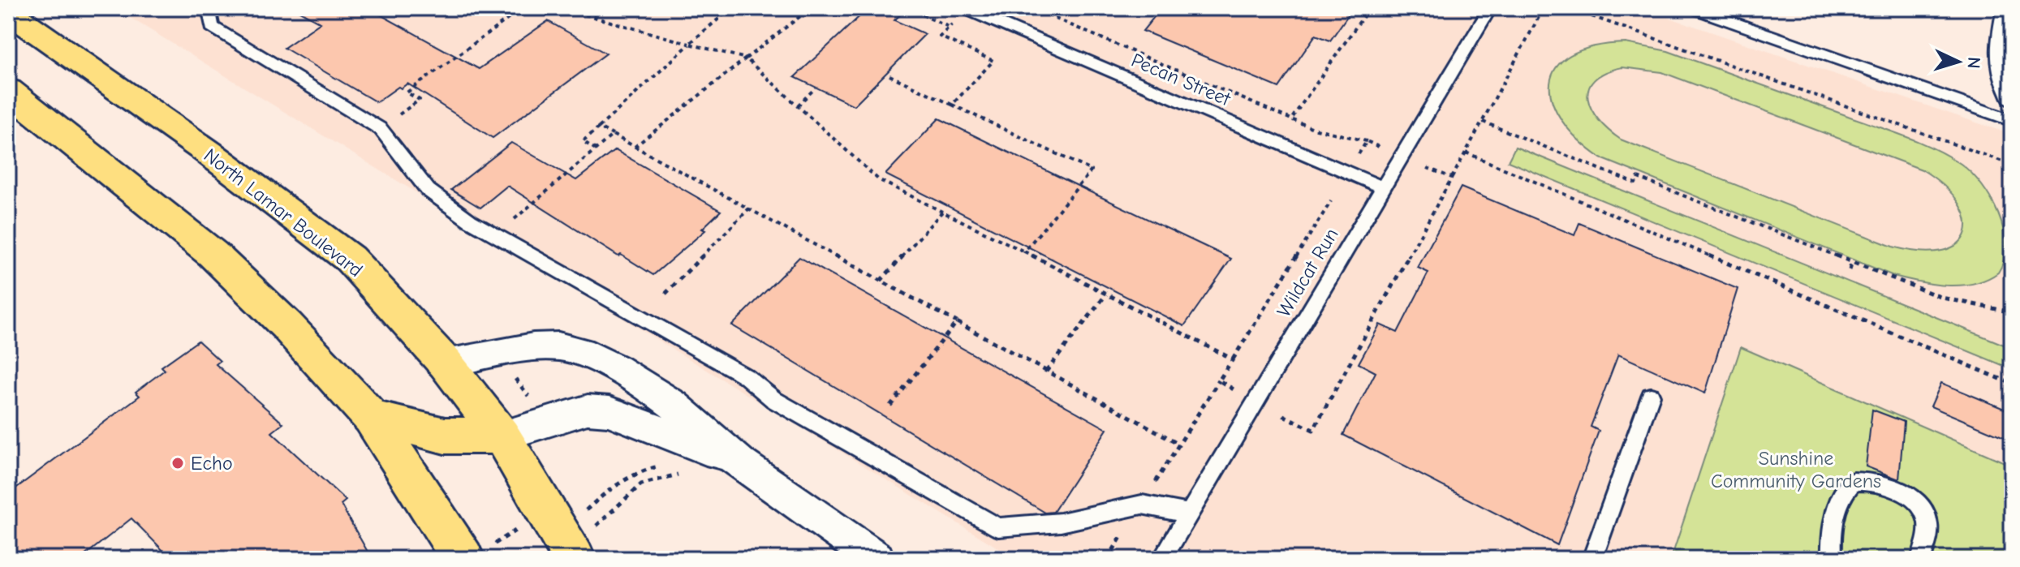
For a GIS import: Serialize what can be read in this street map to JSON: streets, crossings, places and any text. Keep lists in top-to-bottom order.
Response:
{
  "streets": {
    "main road": ["North Lamar Boulevard"],
    "lane": ["Pecan Street", "Wildcat Run"]
  },
  "crossings": [
    ["Pecan Street", "Wildcat Run"]
  ],
  "parks": ["Sunshine Community Gardens"],
  "places": ["Echo"],
  "north": "right"
}
